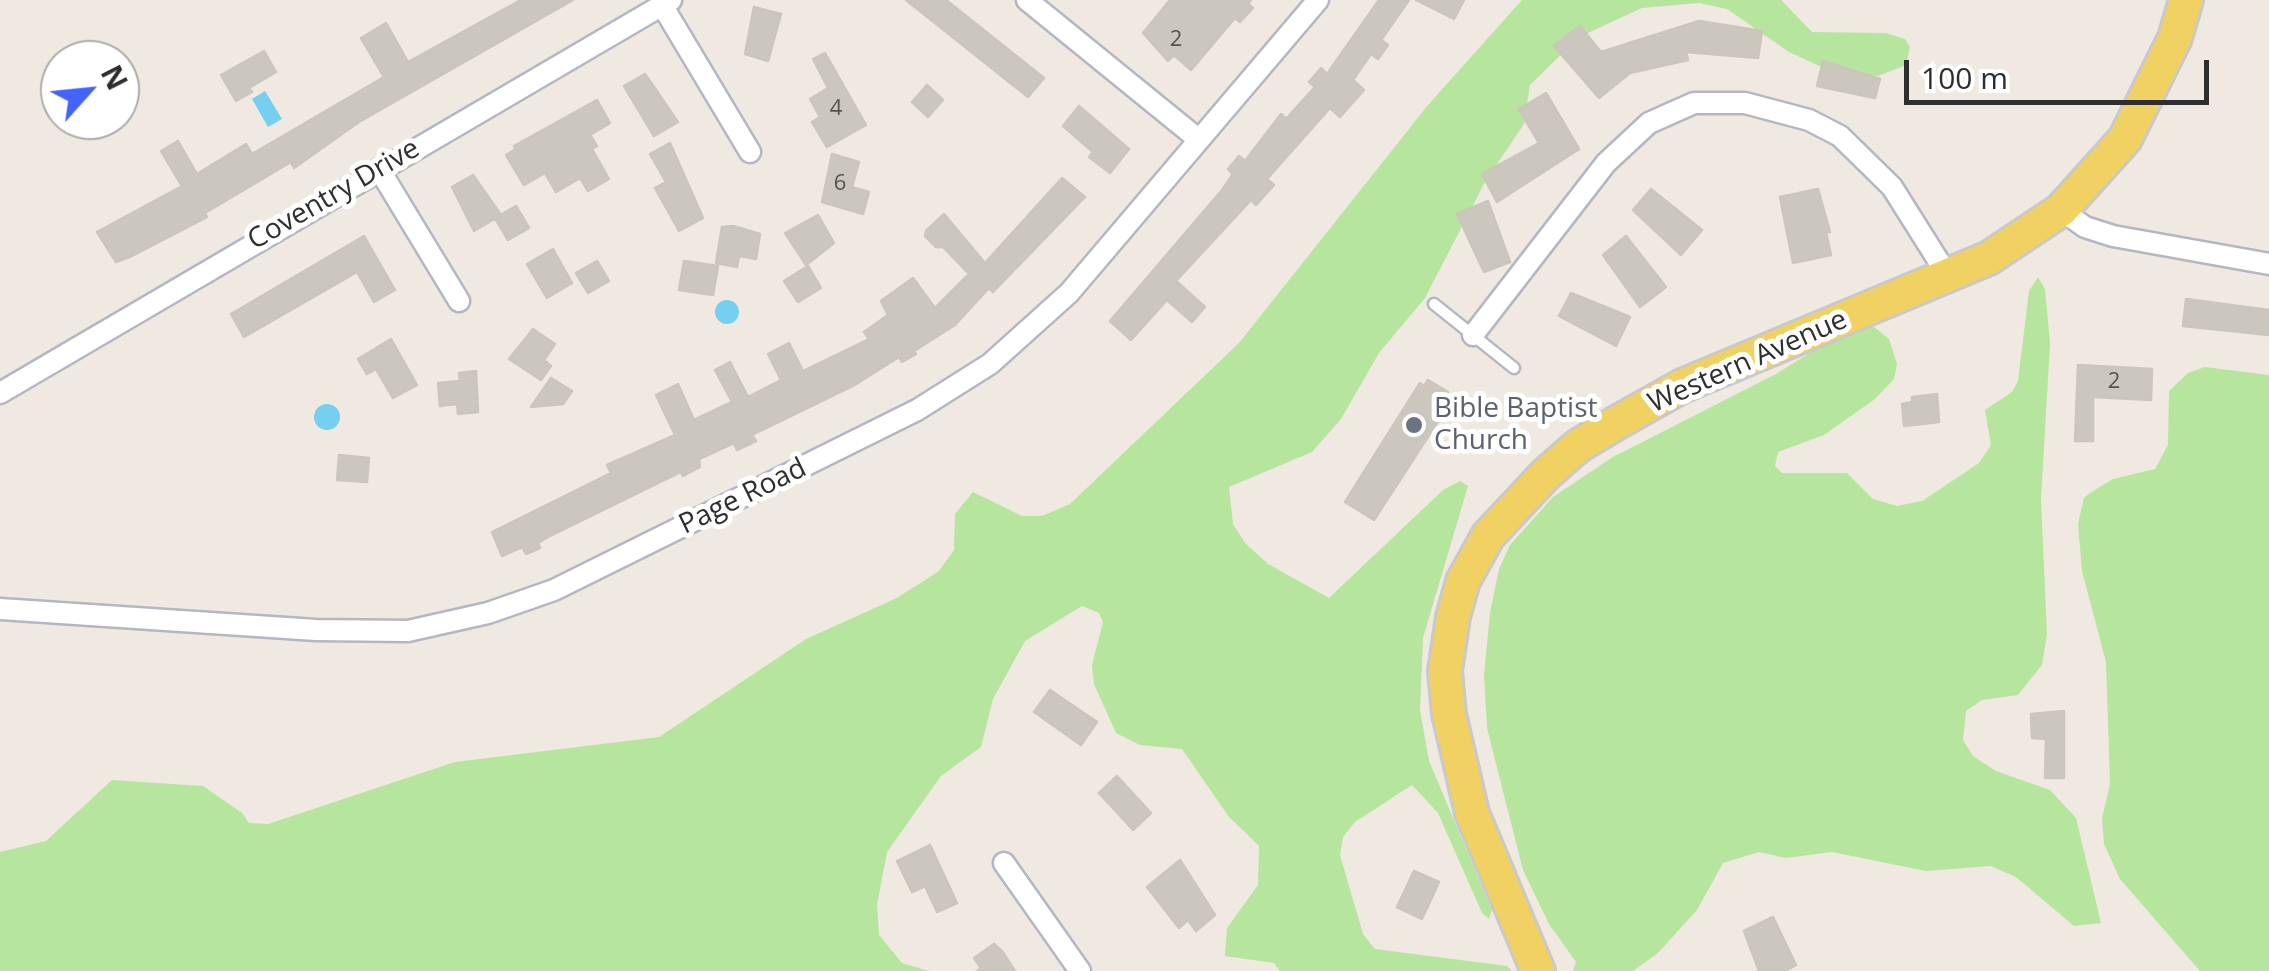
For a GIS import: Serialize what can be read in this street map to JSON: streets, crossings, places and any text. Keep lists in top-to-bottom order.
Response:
{
  "streets": {
    "main road": ["Western Avenue"],
    "street": ["Coventry Drive", "Page Road"]
  },
  "places": ["Bible Baptist Church"],
  "house_numbers": [
    "2",
    "4",
    "6",
    "2"
  ],
  "scale_bar": "100 m",
  "north": "top right"
}
